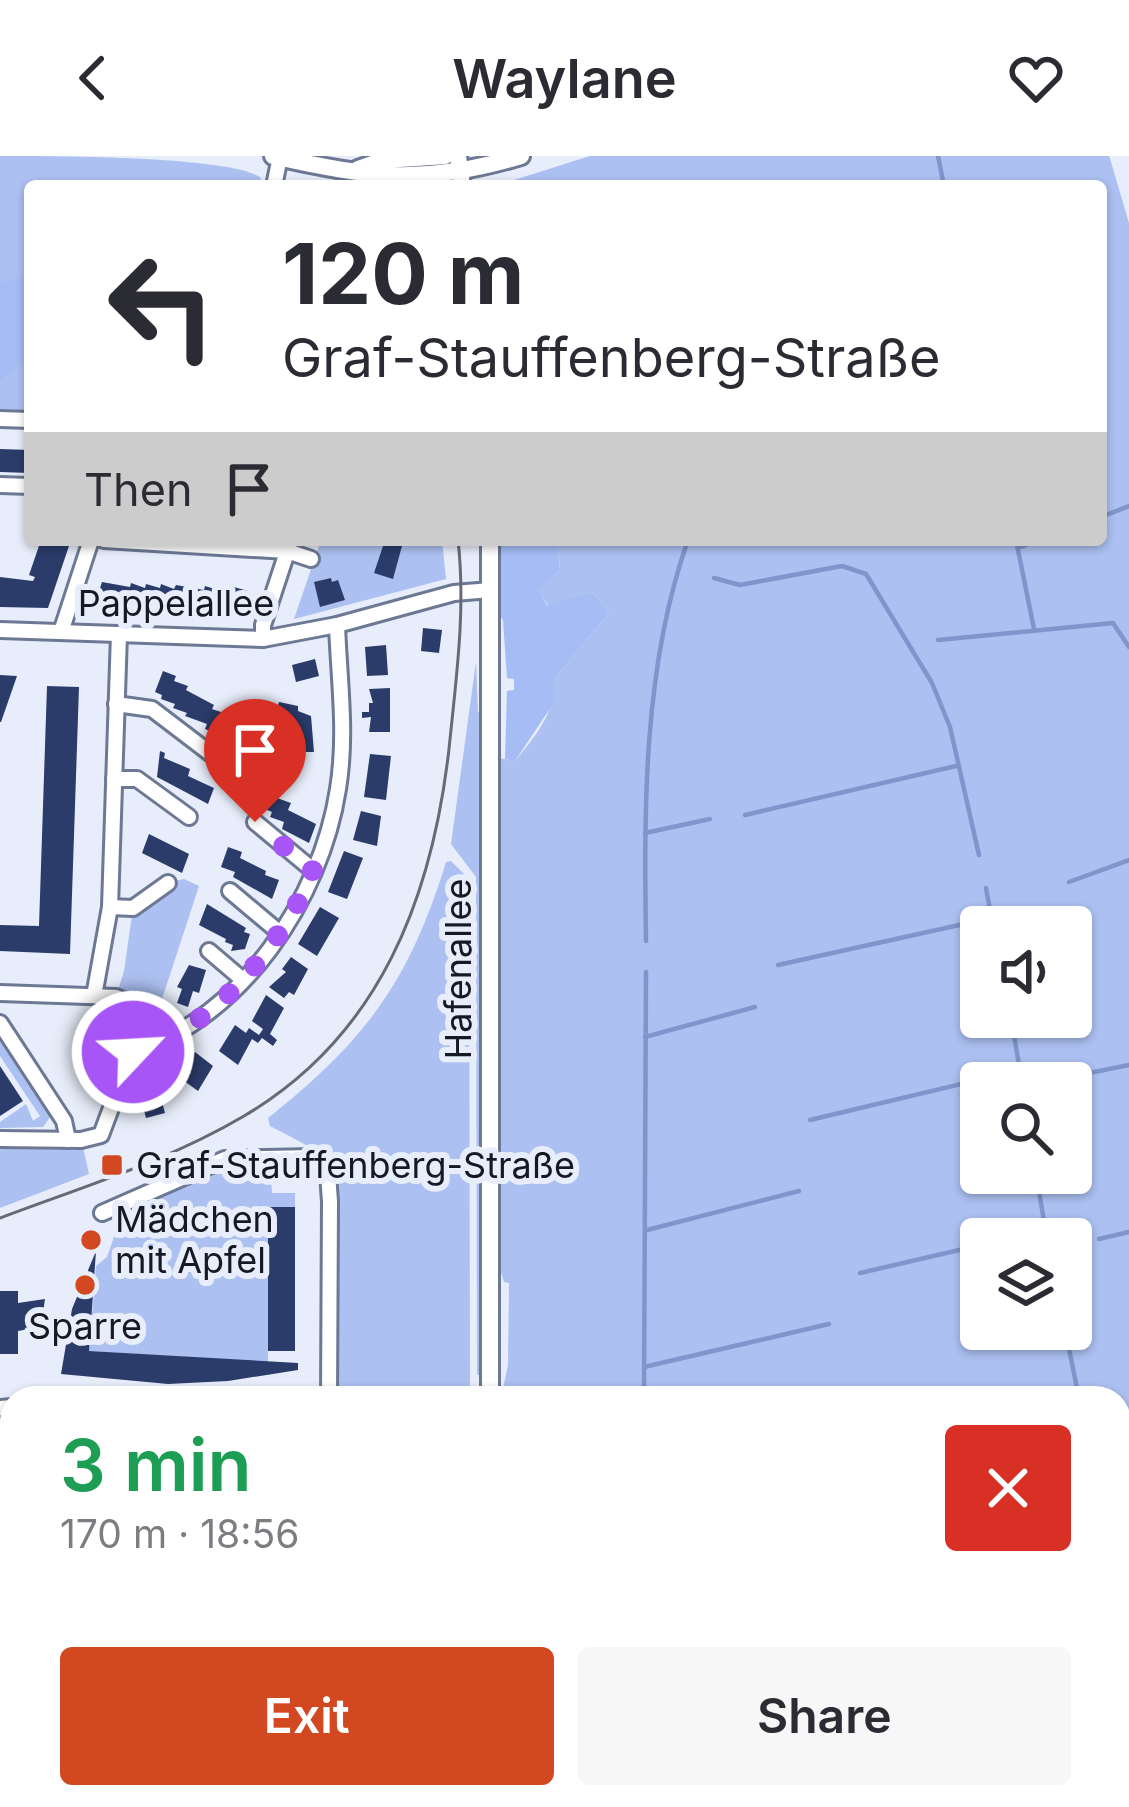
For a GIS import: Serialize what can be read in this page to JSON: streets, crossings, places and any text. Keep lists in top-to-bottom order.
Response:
{
  "streets": {
    "street": ["Pappelallee", "Hafenallee"]
  },
  "crossings": [
    ["Pappelallee", "Hafenallee"]
  ],
  "places": {
    "transit": ["Graf-Stauffenberg-Straße"],
    "other": ["Mädchen mit Apfel", "Sparre"]
  },
  "page": {
    "header": "Waylane",
    "turn": ["120 m", "Graf-Stauffenberg-Straße"],
    "then": "Then",
    "heading": ["3 min", "170 m · 18:56"],
    "buttons": ["Exit", "Share"]
  }
}
